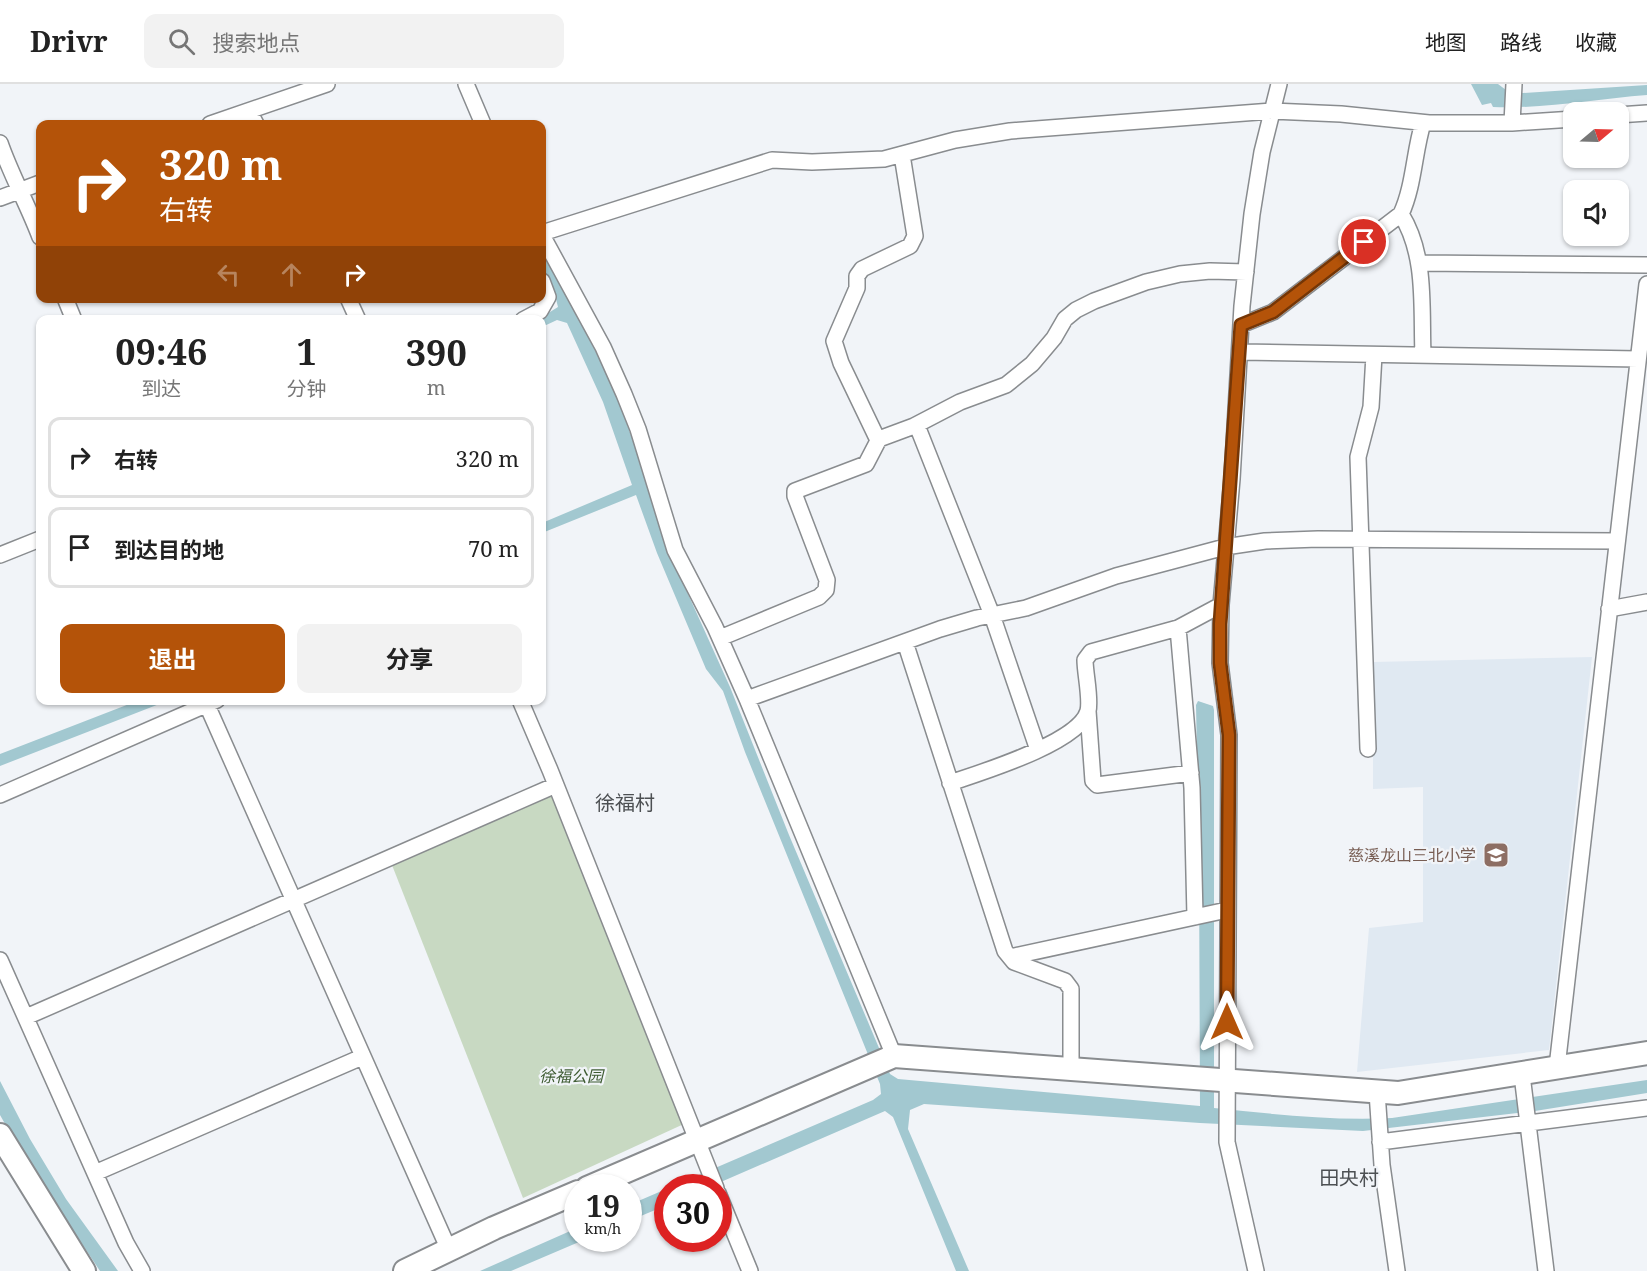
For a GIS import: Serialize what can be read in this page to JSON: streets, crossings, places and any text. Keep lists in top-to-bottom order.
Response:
{
  "districts": ["徐福村", "田央村"],
  "parks": ["徐福公园"],
  "places": {
    "school or university": ["慈溪龙山三北小学"]
  },
  "north": "right",
  "page": {
    "header": "Drivr",
    "search": "搜索地点",
    "nav": ["地图", "路线", "收藏"],
    "turn": ["320 m", "右转"],
    "eta": [
      "09:46",
      "到达",
      "1",
      "分钟",
      "390",
      "m"
    ],
    "list": [
      {
        "name": "右转",
        "value": "320 m"
      },
      {
        "name": "到达目的地",
        "value": "70 m"
      }
    ],
    "buttons": ["退出", "分享"],
    "speed": "19 km/h",
    "limit": "30"
  }
}
